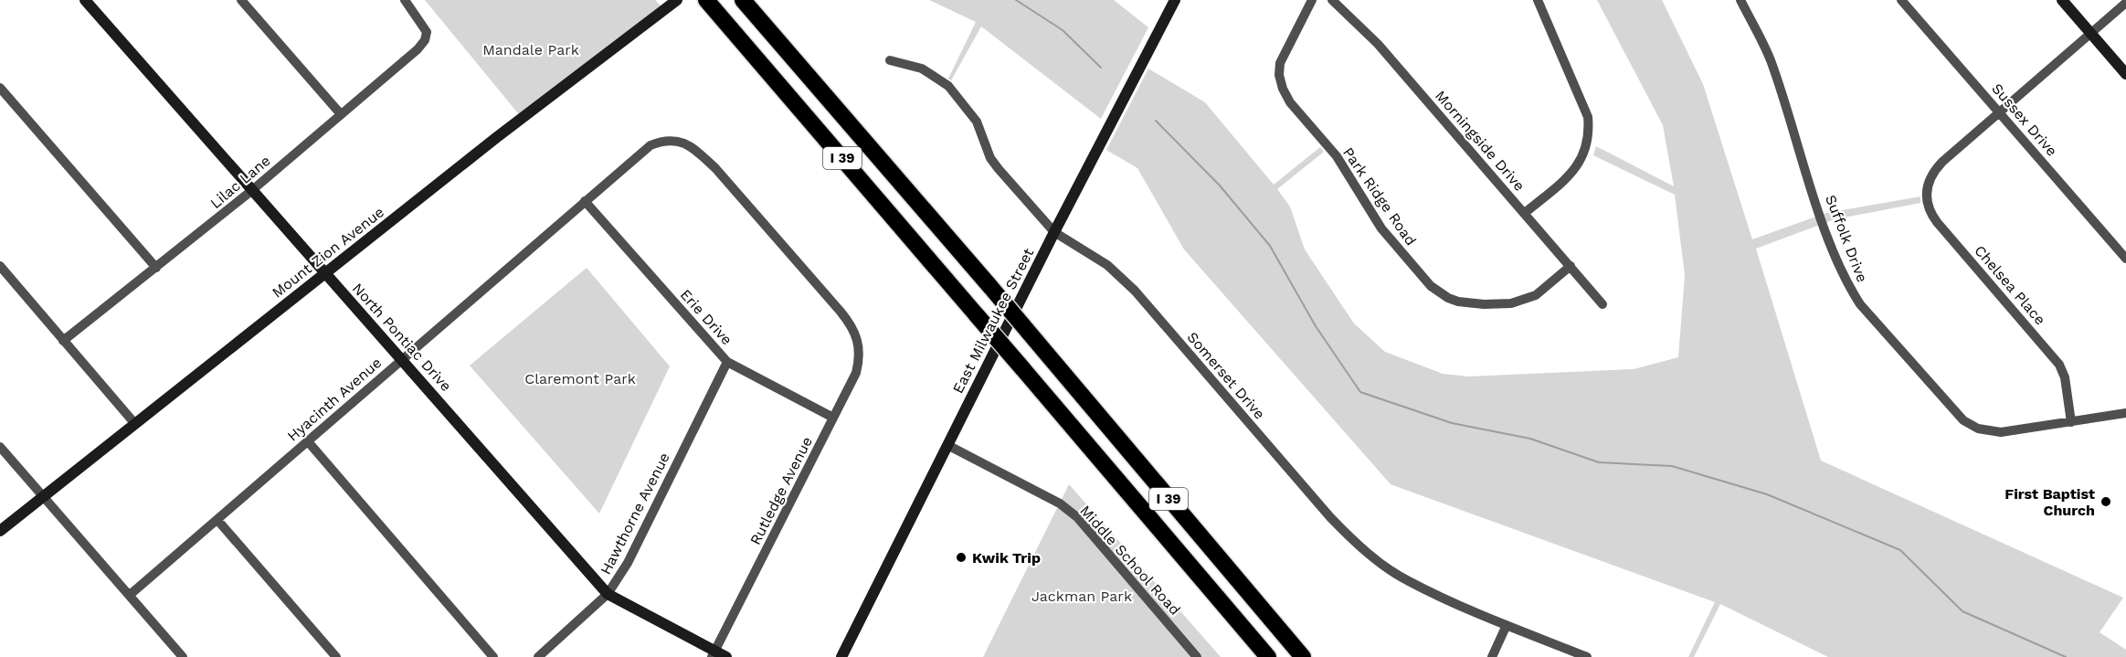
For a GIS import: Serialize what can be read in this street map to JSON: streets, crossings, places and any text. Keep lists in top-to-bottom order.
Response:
{
  "streets": {
    "highway": ["I 39"],
    "main road": ["Mount Zion Avenue", "East Milwaukee Street", "North Pontiac Drive"],
    "street": [
      "Sussex Drive",
      "Morningside Drive",
      "Lilac Lane",
      "Park Ridge Road",
      "Suffolk Drive",
      "Chelsea Place",
      "Erie Drive",
      "Somerset Drive",
      "Hyacinth Avenue",
      "Rutledge Avenue",
      "Hawthorne Avenue",
      "Middle School Road"
    ]
  },
  "crossings": [
    ["Sussex Drive", "Chelsea Place"],
    ["Morningside Drive", "Park Ridge Road"],
    ["Lilac Lane", "North Pontiac Drive"],
    ["Suffolk Drive", "Chelsea Place"],
    ["Mount Zion Avenue", "North Pontiac Drive"],
    ["Erie Drive", "Hyacinth Avenue"],
    ["Erie Drive", "Rutledge Avenue"],
    ["Erie Drive", "Hawthorne Avenue"],
    ["East Milwaukee Street", "Somerset Drive"],
    ["East Milwaukee Street", "Middle School Road"],
    ["North Pontiac Drive", "Hyacinth Avenue"],
    ["North Pontiac Drive", "Rutledge Avenue"],
    ["North Pontiac Drive", "Hawthorne Avenue"],
    ["Hyacinth Avenue", "Rutledge Avenue"]
  ],
  "parks": ["Mandale Park", "Claremont Park", "Jackman Park"],
  "places": ["First Baptist Church", "Kwik Trip"]
}
